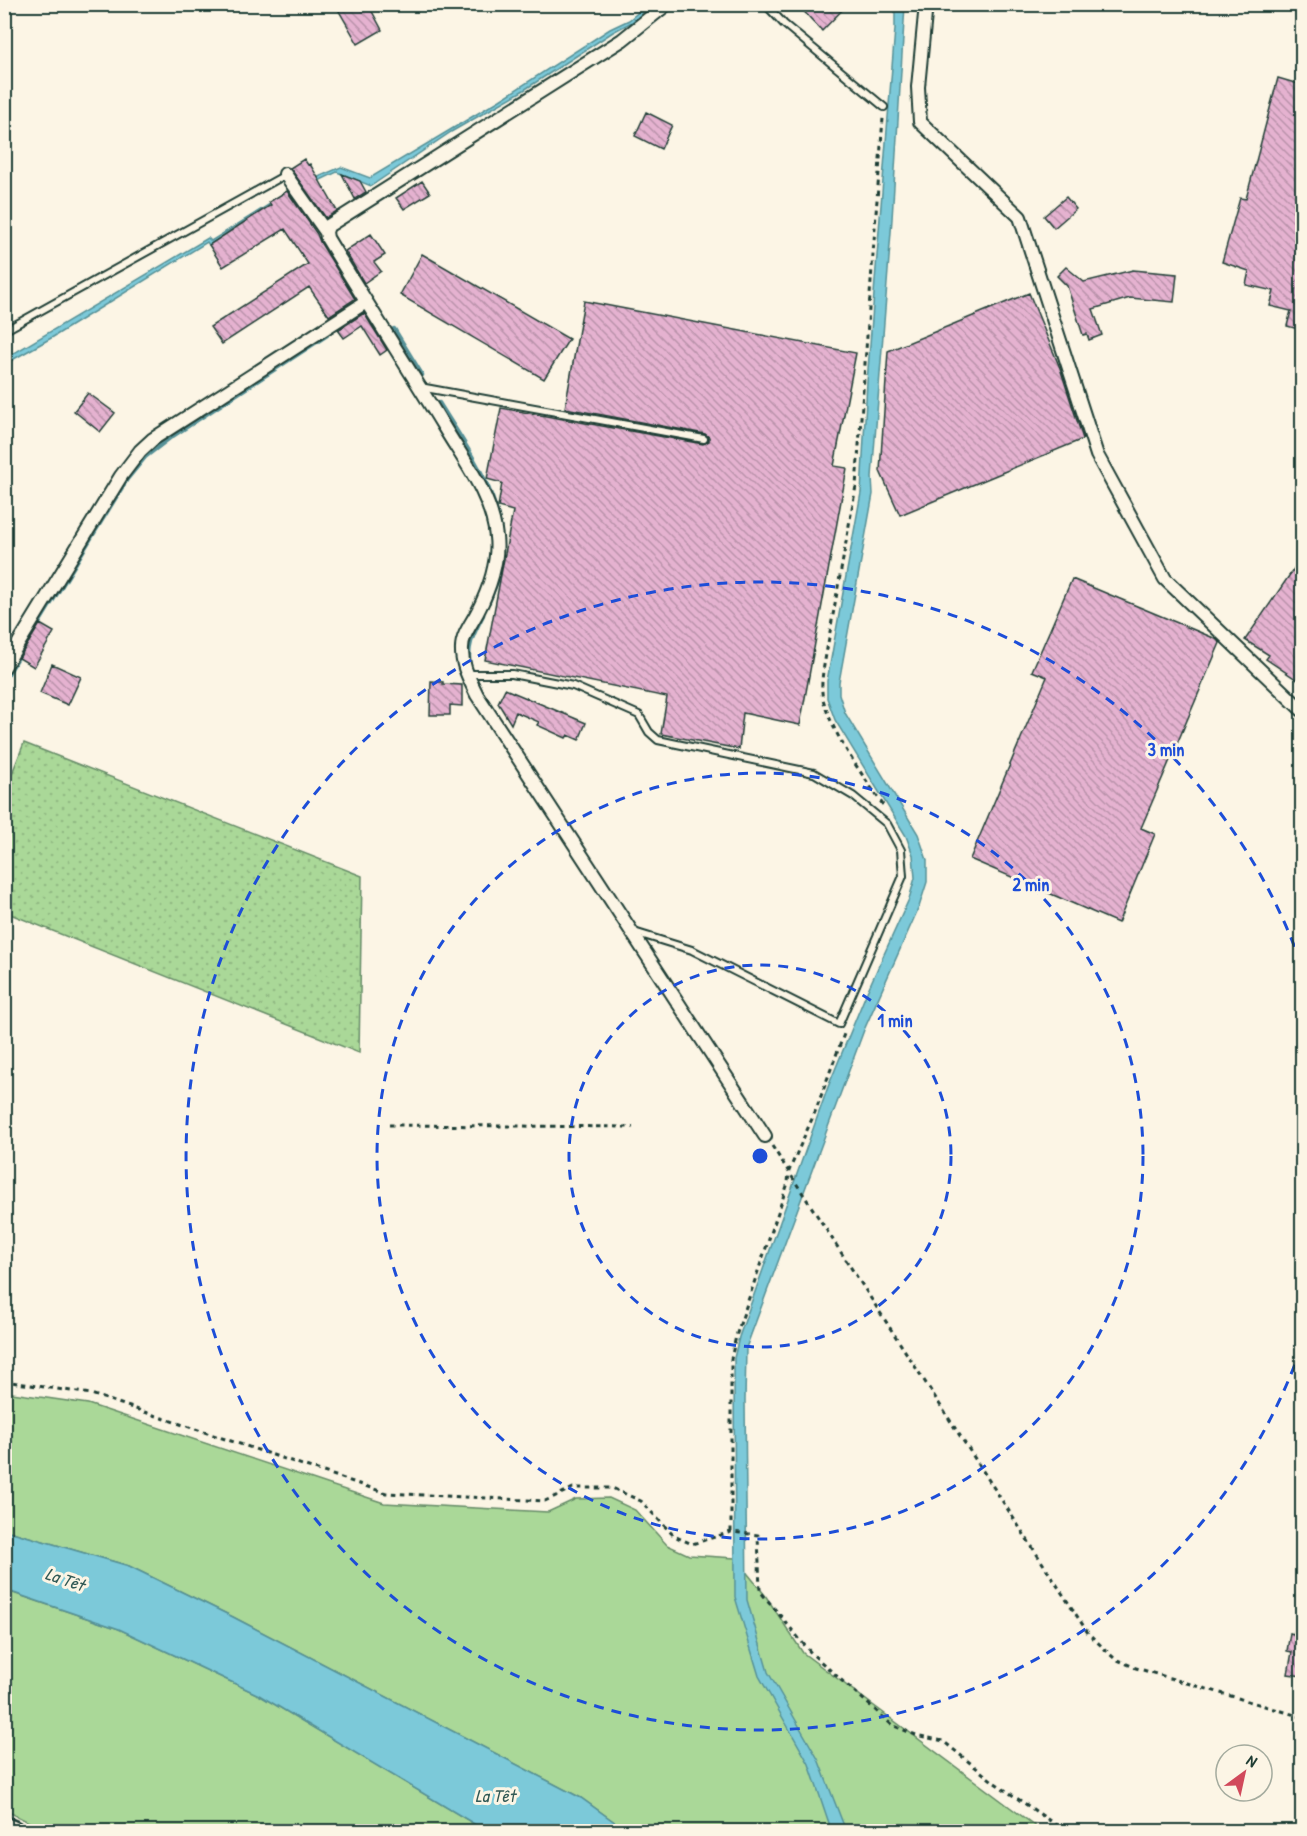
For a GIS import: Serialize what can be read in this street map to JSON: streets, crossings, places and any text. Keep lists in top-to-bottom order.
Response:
{
  "water": ["La Têt"],
  "north": "top right",
  "rings": ["3 min", "2 min", "1 min"]
}
